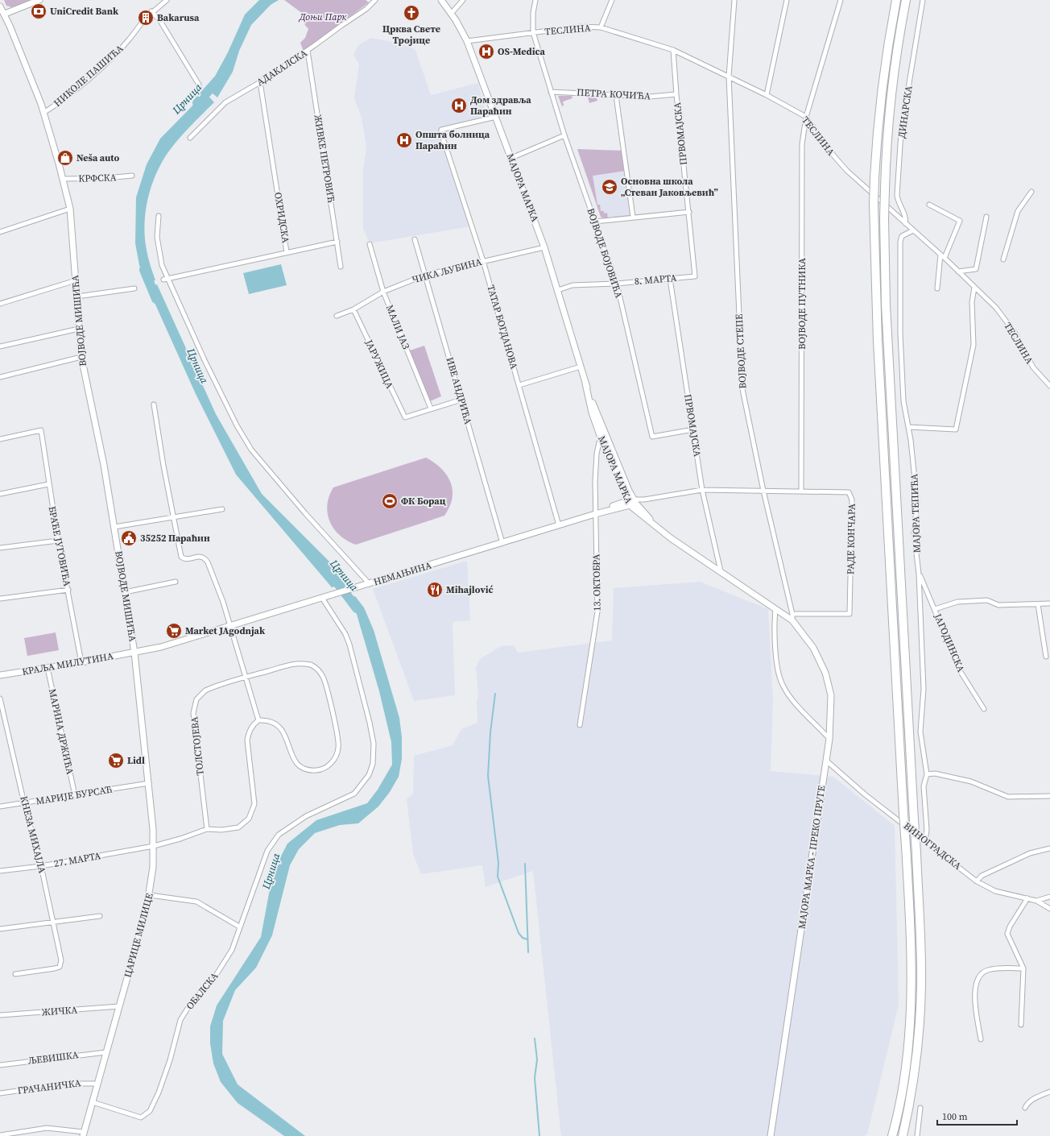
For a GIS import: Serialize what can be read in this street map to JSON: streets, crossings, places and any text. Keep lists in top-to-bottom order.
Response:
{
  "streets": {
    "street": [
      "ТЕСЛИНА",
      "АДАКАЛСКА",
      "НИКОЛЕ ПАШИЋА",
      "ПЕТРА КОЧИЋА",
      "ДИНАРСКА",
      "ПРВОМАЈСКА",
      "ЖИВКЕ ПЕТРОВИЋ",
      "КРФСКА",
      "МАЈОРА МАРКА",
      "ОХРИДСКА",
      "ВОЈВОДЕ БОЈОВИЋА",
      "ЧИКА ЉУБИНА",
      "8. МАРТА",
      "ВОЈВОДЕ ПУТНИКА",
      "ВОЈВОДЕ МИШИЋА",
      "МАЛИ ЈАЗ",
      "ТАТАР БОГДАНОВА",
      "ВОЈВОДЕ СТЕПЕ",
      "ЈАРУЖИЦА",
      "ИВЕ АНДРИЋА",
      "МАЈОРА ТЕПИЋА",
      "РАДЕ КОНЧАРА",
      "БРАЋЕ ЈУГОВИЋА",
      "НЕМАЊИНА",
      "13. ОКТОБРА",
      "ЈАГОДИНСКА",
      "КРАЉА МИЛУТИНА",
      "МАРИНА ДРЖИЋА",
      "ТОЛСТОЈЕВА",
      "МАРИЈЕ БУРСАЋ",
      "КНЕЗА МИХАЈЛА",
      "ВИНОГРАДСКА",
      "МАЈОРА МАРКА - ПРЕКО ПРУГЕ",
      "27. МАРТА",
      "ЦАРИЦЕ МИЛИЦЕ",
      "ОБАЛСКА",
      "ЖИЧКА",
      "ЉЕВИШКА",
      "ГРАЧАНИЧКА"
    ]
  },
  "crossings": [
    ["ТЕСЛИНА", "ДИНАРСКА"],
    ["ТЕСЛИНА", "ПРВОМАЈСКА"],
    ["ТЕСЛИНА", "МАЈОРА МАРКА"],
    ["ТЕСЛИНА", "ВОЈВОДЕ БОЈОВИЋА"],
    ["ТЕСЛИНА", "ВОЈВОДЕ ПУТНИКА"],
    ["ТЕСЛИНА", "ВОЈВОДЕ СТЕПЕ"],
    ["ТЕСЛИНА", "МАЈОРА ТЕПИЋА"],
    ["АДАКАЛСКА", "ЖИВКЕ ПЕТРОВИЋ"],
    ["АДАКАЛСКА", "ОХРИДСКА"],
    ["НИКОЛЕ ПАШИЋА", "ВОЈВОДЕ МИШИЋА"],
    ["ПЕТРА КОЧИЋА", "ПРВОМАЈСКА"],
    ["ПЕТРА КОЧИЋА", "ВОЈВОДЕ БОЈОВИЋА"],
    ["ПРВОМАЈСКА", "МАЈОРА МАРКА"],
    ["ПРВОМАЈСКА", "ВОЈВОДЕ БОЈОВИЋА"],
    ["ПРВОМАЈСКА", "8. МАРТА"],
    ["КРФСКА", "ВОЈВОДЕ МИШИЋА"],
    ["МАЈОРА МАРКА", "ЧИКА ЉУБИНА"],
    ["МАЈОРА МАРКА", "8. МАРТА"],
    ["МАЈОРА МАРКА", "ТАТАР БОГДАНОВА"],
    ["МАЈОРА МАРКА", "НЕМАЊИНА"],
    ["МАЈОРА МАРКА", "13. ОКТОБРА"],
    ["МАЈОРА МАРКА", "МАЈОРА МАРКА - ПРЕКО ПРУГЕ"],
    ["ВОЈВОДЕ БОЈОВИЋА", "8. МАРТА"],
    ["ЧИКА ЉУБИНА", "МАЛИ ЈАЗ"],
    ["ЧИКА ЉУБИНА", "ТАТАР БОГДАНОВА"],
    ["ЧИКА ЉУБИНА", "ЈАРУЖИЦА"],
    ["ЧИКА ЉУБИНА", "ИВЕ АНДРИЋА"],
    ["ВОЈВОДЕ ПУТНИКА", "РАДЕ КОНЧАРА"],
    ["ВОЈВОДЕ МИШИЋА", "НЕМАЊИНА"],
    ["ВОЈВОДЕ МИШИЋА", "КРАЉА МИЛУТИНА"],
    ["ВОЈВОДЕ МИШИЋА", "ЦАРИЦЕ МИЛИЦЕ"],
    ["МАЛИ ЈАЗ", "ЈАРУЖИЦА"],
    ["ТАТАР БОГДАНОВА", "НЕМАЊИНА"],
    ["ВОЈВОДЕ СТЕПЕ", "РАДЕ КОНЧАРА"],
    ["ВОЈВОДЕ СТЕПЕ", "МАЈОРА МАРКА - ПРЕКО ПРУГЕ"],
    ["ИВЕ АНДРИЋА", "НЕМАЊИНА"],
    ["МАЈОРА ТЕПИЋА", "ЈАГОДИНСКА"],
    ["МАЈОРА ТЕПИЋА", "ВИНОГРАДСКА"],
    ["БРАЋЕ ЈУГОВИЋА", "КРАЉА МИЛУТИНА"],
    ["НЕМАЊИНА", "13. ОКТОБРА"],
    ["НЕМАЊИНА", "КРАЉА МИЛУТИНА"],
    ["НЕМАЊИНА", "ЦАРИЦЕ МИЛИЦЕ"],
    ["НЕМАЊИНА", "ОБАЛСКА"],
    ["КРАЉА МИЛУТИНА", "МАРИНА ДРЖИЋА"],
    ["КРАЉА МИЛУТИНА", "ЦАРИЦЕ МИЛИЦЕ"],
    ["МАРИНА ДРЖИЋА", "МАРИЈЕ БУРСАЋ"],
    ["ТОЛСТОЈЕВА", "27. МАРТА"],
    ["МАРИЈЕ БУРСАЋ", "КНЕЗА МИХАЈЛА"],
    ["МАРИЈЕ БУРСАЋ", "ЦАРИЦЕ МИЛИЦЕ"],
    ["КНЕЗА МИХАЈЛА", "27. МАРТА"],
    ["ВИНОГРАДСКА", "МАЈОРА МАРКА - ПРЕКО ПРУГЕ"],
    ["27. МАРТА", "ЦАРИЦЕ МИЛИЦЕ"],
    ["ЦАРИЦЕ МИЛИЦЕ", "ОБАЛСКА"],
    ["ЦАРИЦЕ МИЛИЦЕ", "ЖИЧКА"],
    ["ЦАРИЦЕ МИЛИЦЕ", "ЉЕВИШКА"],
    ["ЦАРИЦЕ МИЛИЦЕ", "ГРАЧАНИЧКА"]
  ],
  "water": ["Црница"],
  "parks": ["Доњи Парк"],
  "places": {
    "bank": ["UniCredit Bank"],
    "church": ["Црква Свете Тројице"],
    "building": ["Bakarusa"],
    "hospital": ["OS-Medica", "Дом здравља Параћин", "Општа болница Параћин"],
    "shop": ["Neša auto"],
    "school or university": ["Основна школа „Стеван Јаковљевић”"],
    "sports": ["ФК Борац"],
    "public building": ["35252 Параћин"],
    "restaurant": ["Mihajlović"],
    "supermarket": ["Market JAgodnjak", "Lidl"]
  },
  "scale_bar": "100 m"
}
